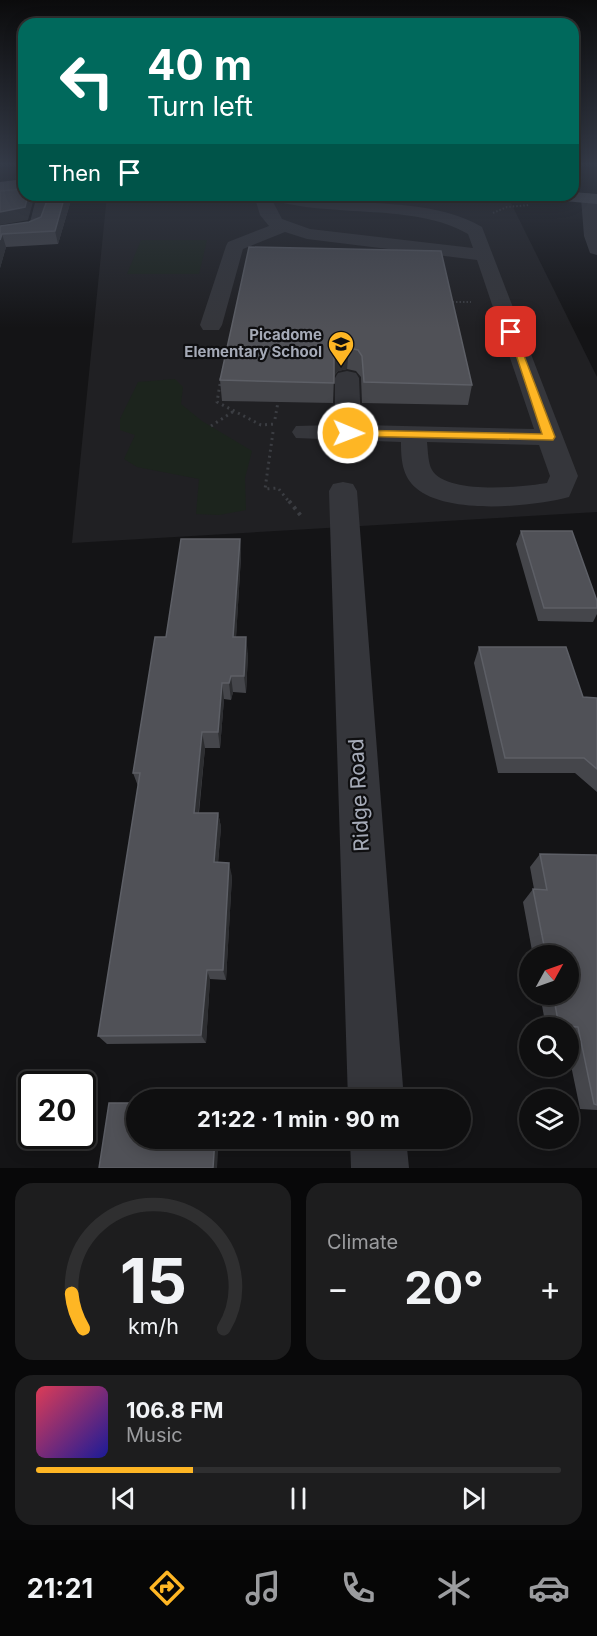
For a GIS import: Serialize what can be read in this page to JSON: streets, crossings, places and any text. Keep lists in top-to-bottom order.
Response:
{
  "streets": {
    "street": ["Ridge Road"]
  },
  "places": {
    "school or university": ["Picadome Elementary School"]
  },
  "north": "top right",
  "page": {
    "turn": ["40 m", "Turn left"],
    "then": "Then",
    "limit": "20",
    "trip": "21:22 · 1 min · 90 m",
    "tile": "Climate",
    "heat": ["−", "20°", "+"],
    "song": ["106.8 FM", "Music"],
    "tabs": "21:21",
    "gauge": ["15", "km/h"]
  }
}
